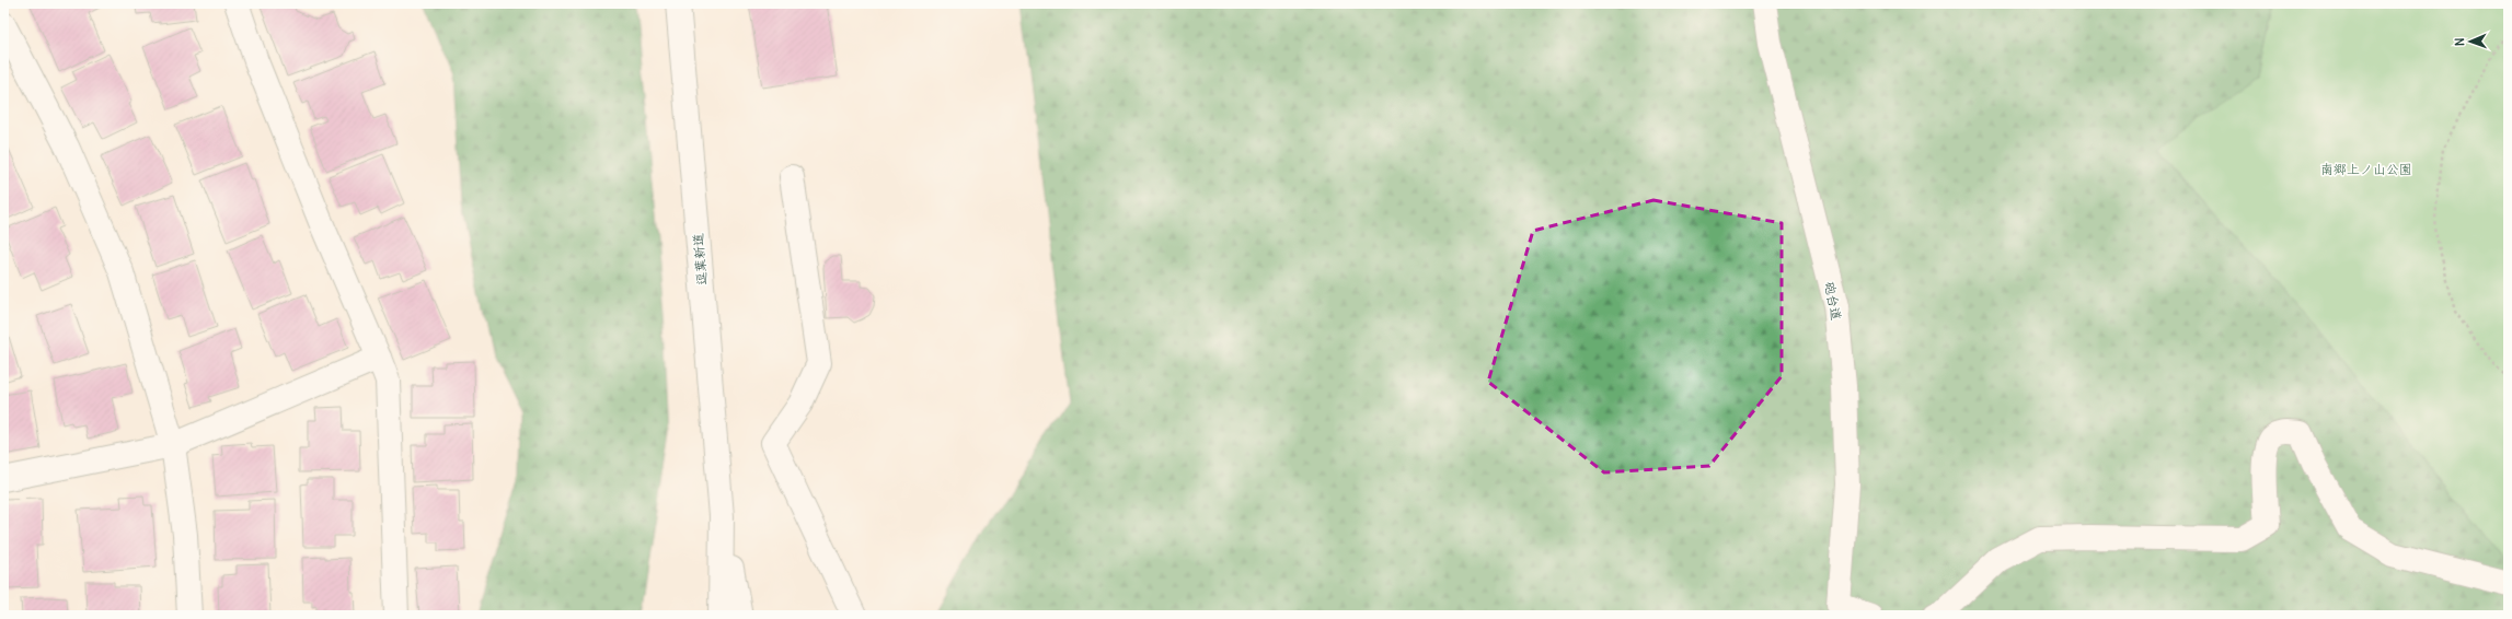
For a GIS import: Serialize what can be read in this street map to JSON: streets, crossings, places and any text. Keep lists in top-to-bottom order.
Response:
{
  "streets": {
    "street": ["逗葉新道", "砲台道"]
  },
  "parks": ["南郷上ノ山公園"],
  "north": "left"
}
